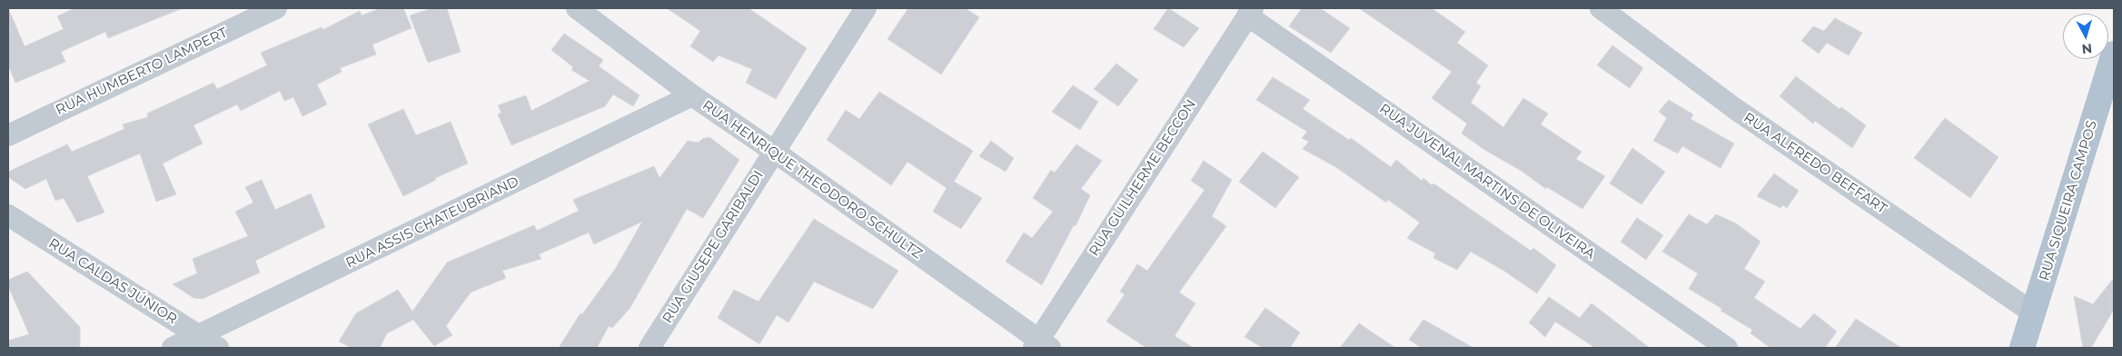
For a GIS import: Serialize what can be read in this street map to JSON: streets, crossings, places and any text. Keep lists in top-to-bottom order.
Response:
{
  "streets": {
    "main road": ["RUA SIQUEIRA CAMPOS"],
    "street": [
      "RUA HUMBERTO LAMPERT",
      "RUA ALFREDO BEFFART",
      "RUA GUILHERME BECCON",
      "RUA HENRIQUE THEODORO SCHULTZ",
      "RUA JUVENAL MARTINS DE OLIVEIRA",
      "RUA ASSIS CHATEUBRIAND",
      "RUA GIUSEPE GARIBALDI",
      "RUA CALDAS JÚNIOR"
    ]
  },
  "crossings": [
    ["RUA ALFREDO BEFFART", "RUA SIQUEIRA CAMPOS"],
    ["RUA GUILHERME BECCON", "RUA HENRIQUE THEODORO SCHULTZ"],
    ["RUA GUILHERME BECCON", "RUA JUVENAL MARTINS DE OLIVEIRA"],
    ["RUA HENRIQUE THEODORO SCHULTZ", "RUA ASSIS CHATEUBRIAND"],
    ["RUA HENRIQUE THEODORO SCHULTZ", "RUA GIUSEPE GARIBALDI"],
    ["RUA ASSIS CHATEUBRIAND", "RUA CALDAS JÚNIOR"]
  ],
  "north": "bottom"
}
